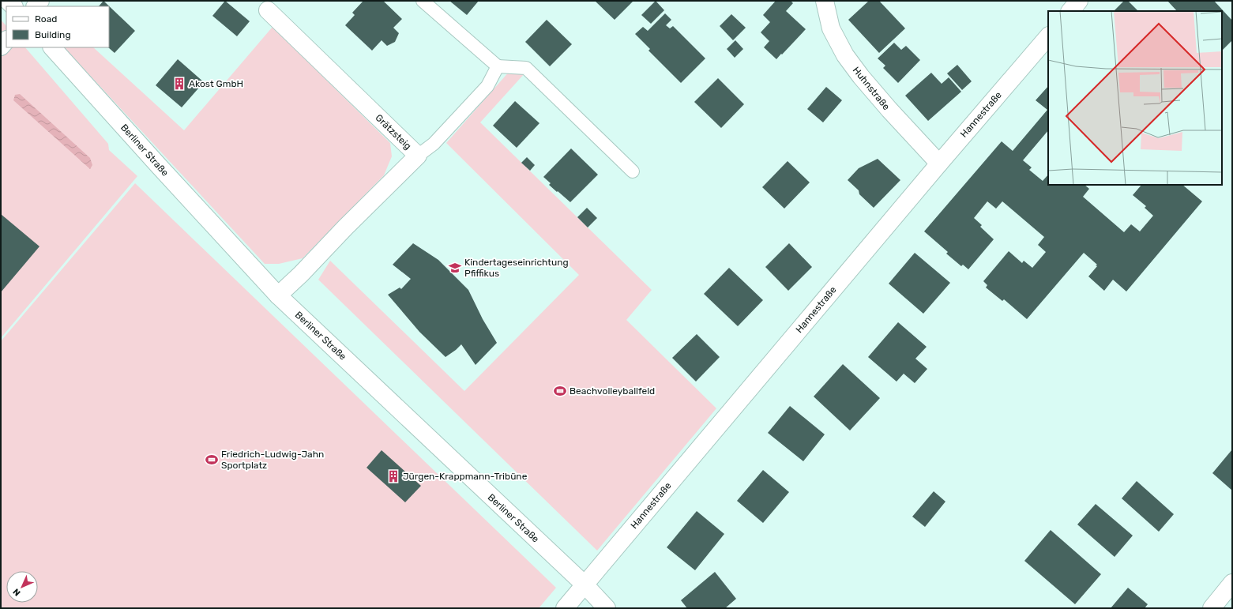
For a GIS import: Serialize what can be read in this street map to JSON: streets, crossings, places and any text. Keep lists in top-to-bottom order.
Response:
{
  "streets": {
    "street": [
      "Huhnstraße",
      "Hannestraße",
      "Grätzsteig",
      "Berliner Straße"
    ]
  },
  "crossings": [
    ["Huhnstraße", "Hannestraße"],
    ["Hannestraße", "Berliner Straße"],
    ["Grätzsteig", "Berliner Straße"]
  ],
  "places": {
    "building": ["Akost GmbH", "Jürgen-Krappmann-Tribüne"],
    "school or university": ["Kindertageseinrichtung Pfiffikus"],
    "sports": ["Beachvolleyballfeld", "Friedrich-Ludwig-Jahn Sportplatz"]
  },
  "legend": ["Road", "Building"],
  "north": "bottom left"
}
